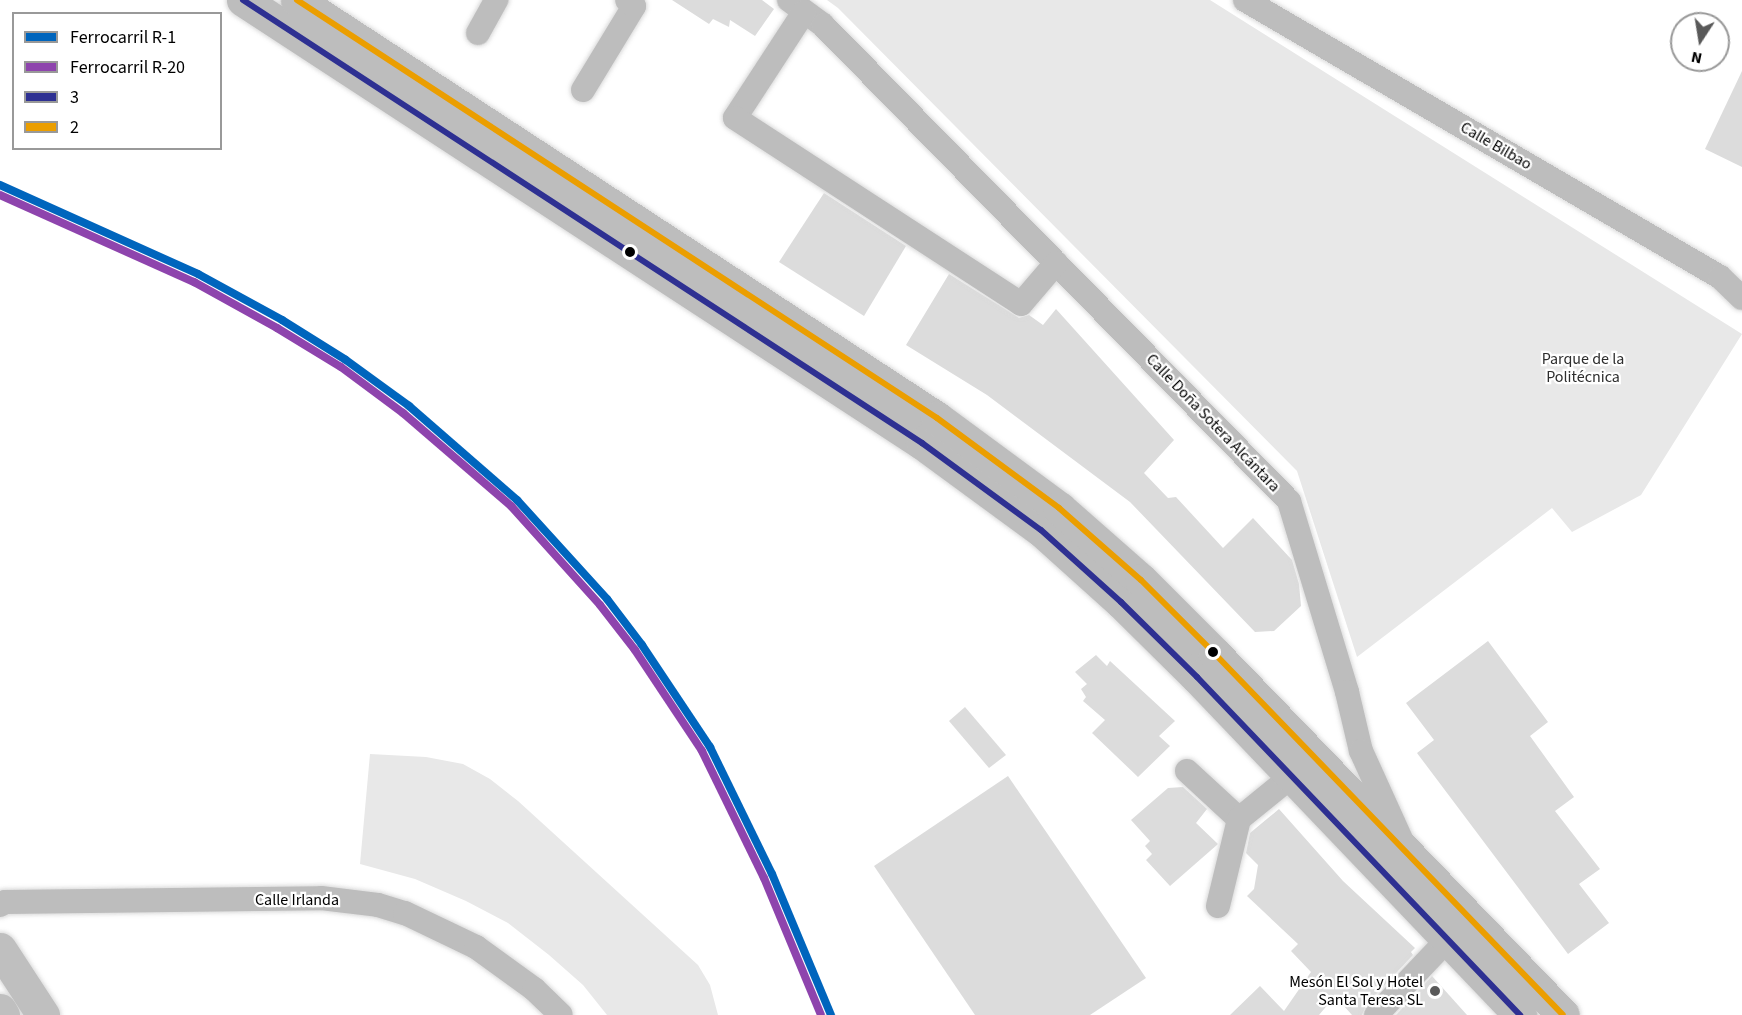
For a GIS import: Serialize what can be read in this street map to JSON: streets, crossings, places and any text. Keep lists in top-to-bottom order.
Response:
{
  "streets": {
    "street": ["Calle Bilbao", "Calle Doña Sotera Alcántara", "Calle Irlanda"]
  },
  "parks": ["Parque de la Politécnica"],
  "places": ["Mesón El Sol y Hotel Santa Teresa SL"],
  "lines": [
    "transit line 3",
    "transit line 2",
    "rail line R-1",
    "rail line R-20"
  ],
  "legend": [
    "Ferrocarril R-1",
    "Ferrocarril R-20",
    "3",
    "2"
  ],
  "north": "bottom"
}
